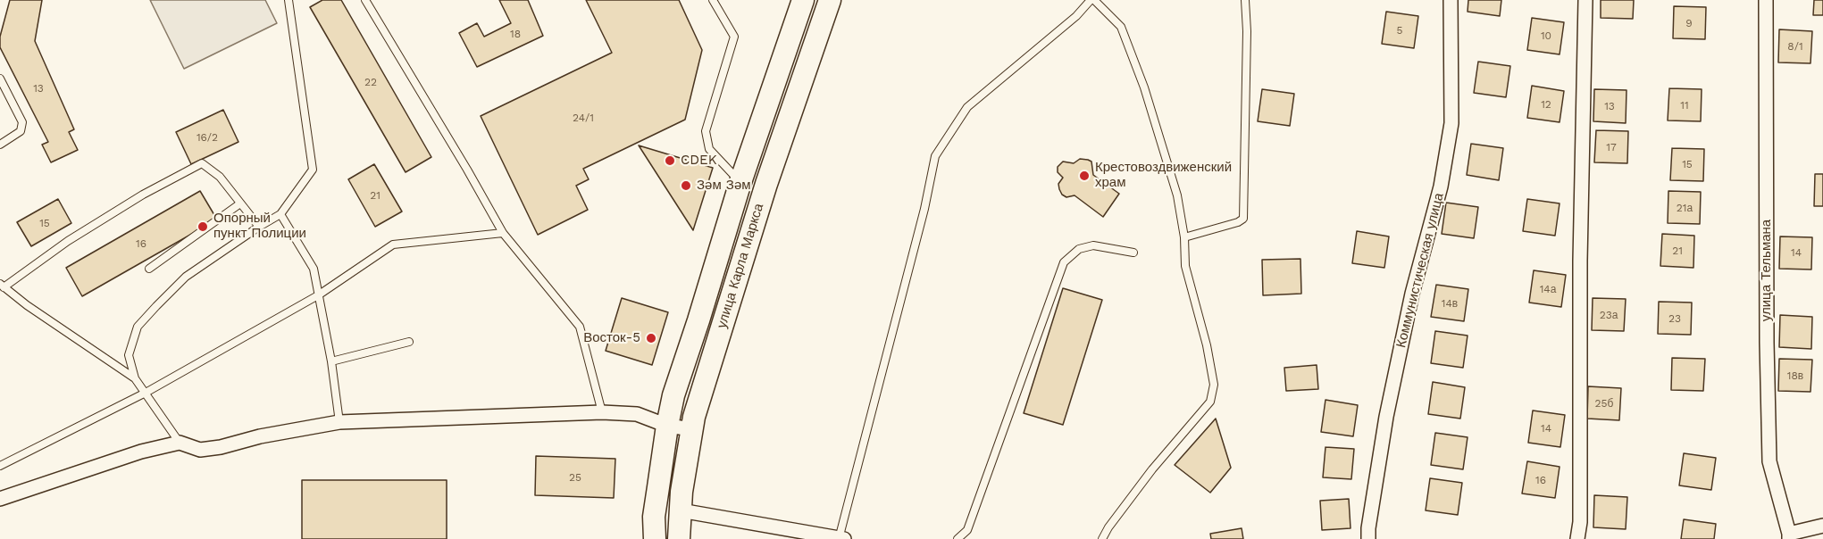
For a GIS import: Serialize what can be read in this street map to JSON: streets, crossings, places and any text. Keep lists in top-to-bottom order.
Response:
{
  "streets": {
    "main road": ["улица Карла Маркса"],
    "street": ["Коммунистическая улица", "улица Тельмана"]
  },
  "places": [
    "CDEK",
    "Крестовоздвиженский храм",
    "Зәм Зәм",
    "Опорный пункт Полиции",
    "Восток-5"
  ],
  "house_numbers": [
    "9",
    "5",
    "18",
    "10",
    "8/1",
    "22",
    "13",
    "12",
    "11",
    "13",
    "24/1",
    "16/2",
    "17",
    "15",
    "21",
    "21а",
    "15",
    "16",
    "21",
    "14",
    "14а",
    "14в",
    "23а",
    "23",
    "18в",
    "25б",
    "14",
    "25",
    "16"
  ]
}
